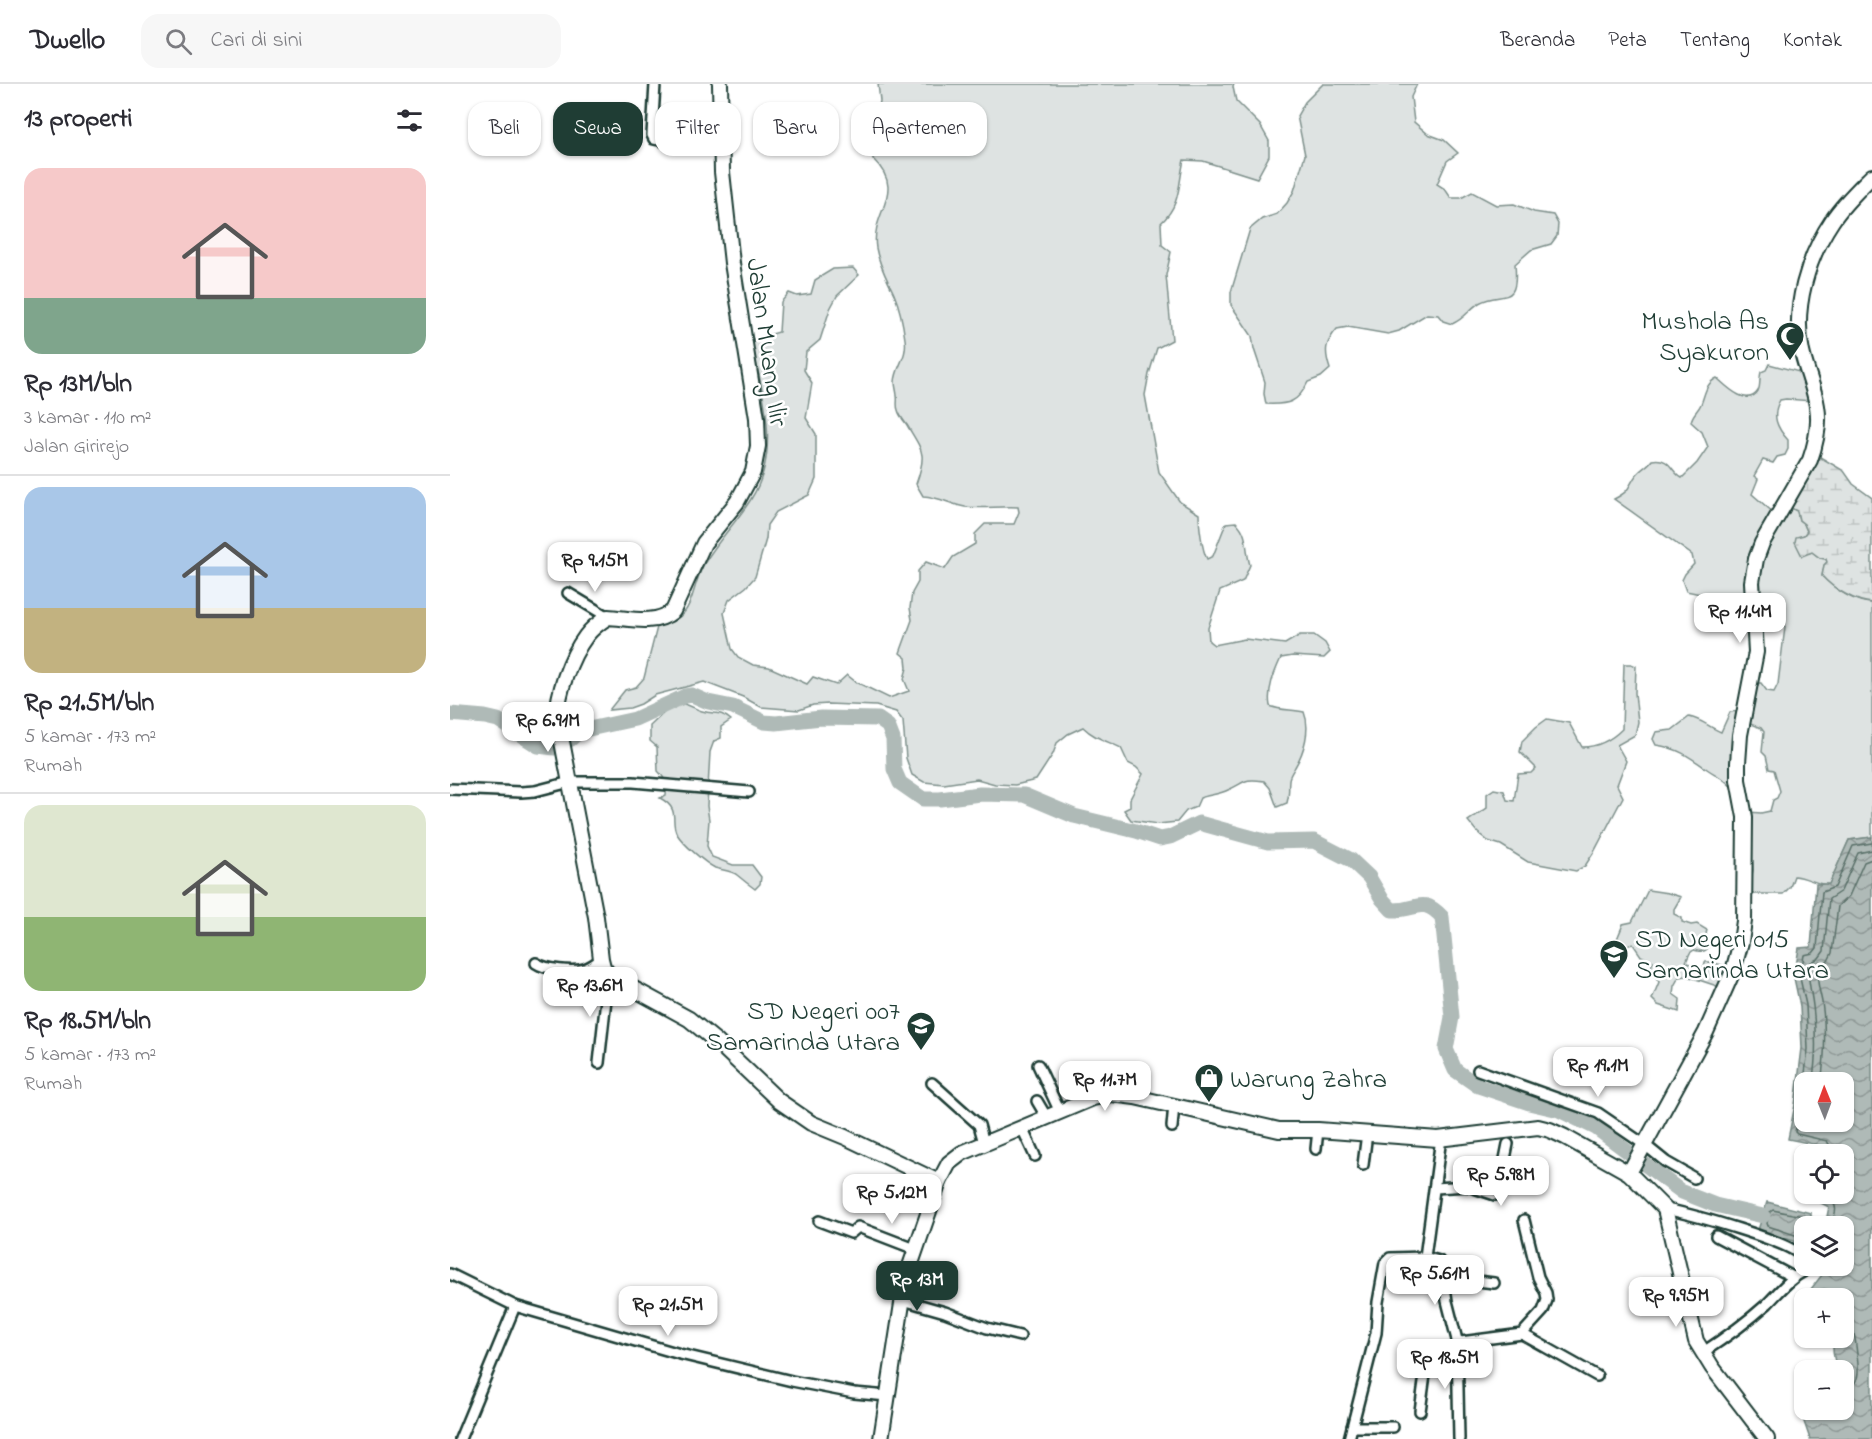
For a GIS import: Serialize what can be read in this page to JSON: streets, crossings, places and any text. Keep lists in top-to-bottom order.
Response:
{
  "streets": {
    "main road": ["Jalan Muang Ilir"]
  },
  "places": {
    "mosque": ["Mushola As Syakuron"],
    "school or university": ["SD Negeri 015 Samarinda Utara", "SD Negeri 007 Samarinda Utara"],
    "shop": ["Warung Zahra"]
  },
  "north": "top",
  "page": {
    "header": "Dwello",
    "search": "Cari di sini",
    "nav": [
      "Beranda",
      "Peta",
      "Tentang",
      "Kontak"
    ],
    "heading": "13 properti",
    "chip": [
      "Beli",
      "Sewa",
      "Filter",
      "Baru",
      "Apartemen"
    ],
    "list": [
      {
        "name": "Rp 13M/bln",
        "note": "3 kamar · 110 m² · Jalan Girirejo"
      },
      {
        "name": "Rp 21.5M/bln",
        "note": "5 kamar · 173 m² · Rumah"
      },
      {
        "name": "Rp 18.5M/bln",
        "note": "5 kamar · 173 m² · Rumah"
      }
    ],
    "price": [
      "Rp 9.15M",
      "Rp 11.4M",
      "Rp 6.91M",
      "Rp 13.6M",
      "Rp 19.1M",
      "Rp 11.7M",
      "Rp 5.98M",
      "Rp 5.12M",
      "Rp 5.61M",
      "Rp 13M",
      "Rp 9.95M",
      "Rp 21.5M",
      "Rp 18.5M"
    ],
    "map_buttons": ["+", "−"]
  }
}
